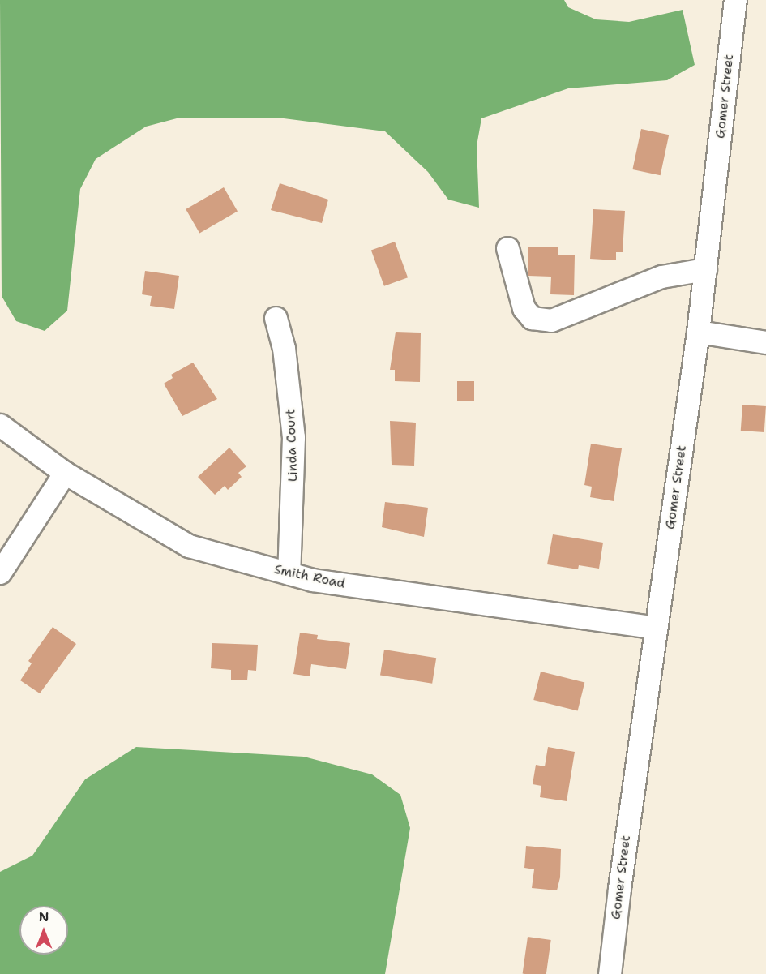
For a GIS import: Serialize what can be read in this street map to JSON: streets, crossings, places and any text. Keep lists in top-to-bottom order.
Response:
{
  "streets": {
    "street": ["Gomer Street", "Linda Court", "Smith Road"]
  },
  "crossings": [
    ["Gomer Street", "Smith Road"],
    ["Linda Court", "Smith Road"]
  ],
  "north": "top"
}
